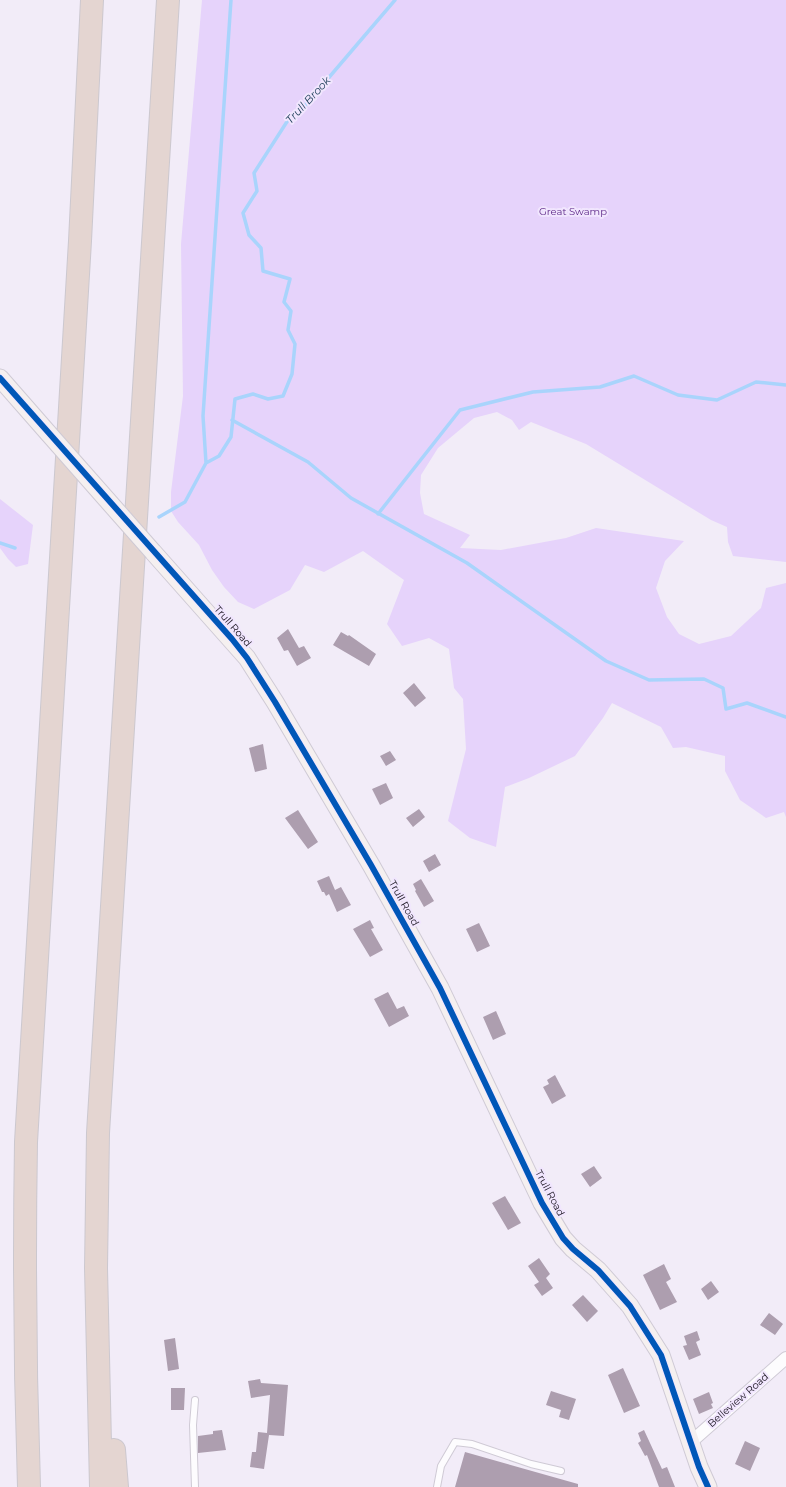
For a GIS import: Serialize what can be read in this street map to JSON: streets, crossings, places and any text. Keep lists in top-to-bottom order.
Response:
{
  "streets": {
    "street": ["Trull Road", "Belleview Road"]
  },
  "crossings": [
    ["Trull Road", "Belleview Road"]
  ],
  "water": ["Trull Brook"],
  "parks": ["Great Swamp"]
}
